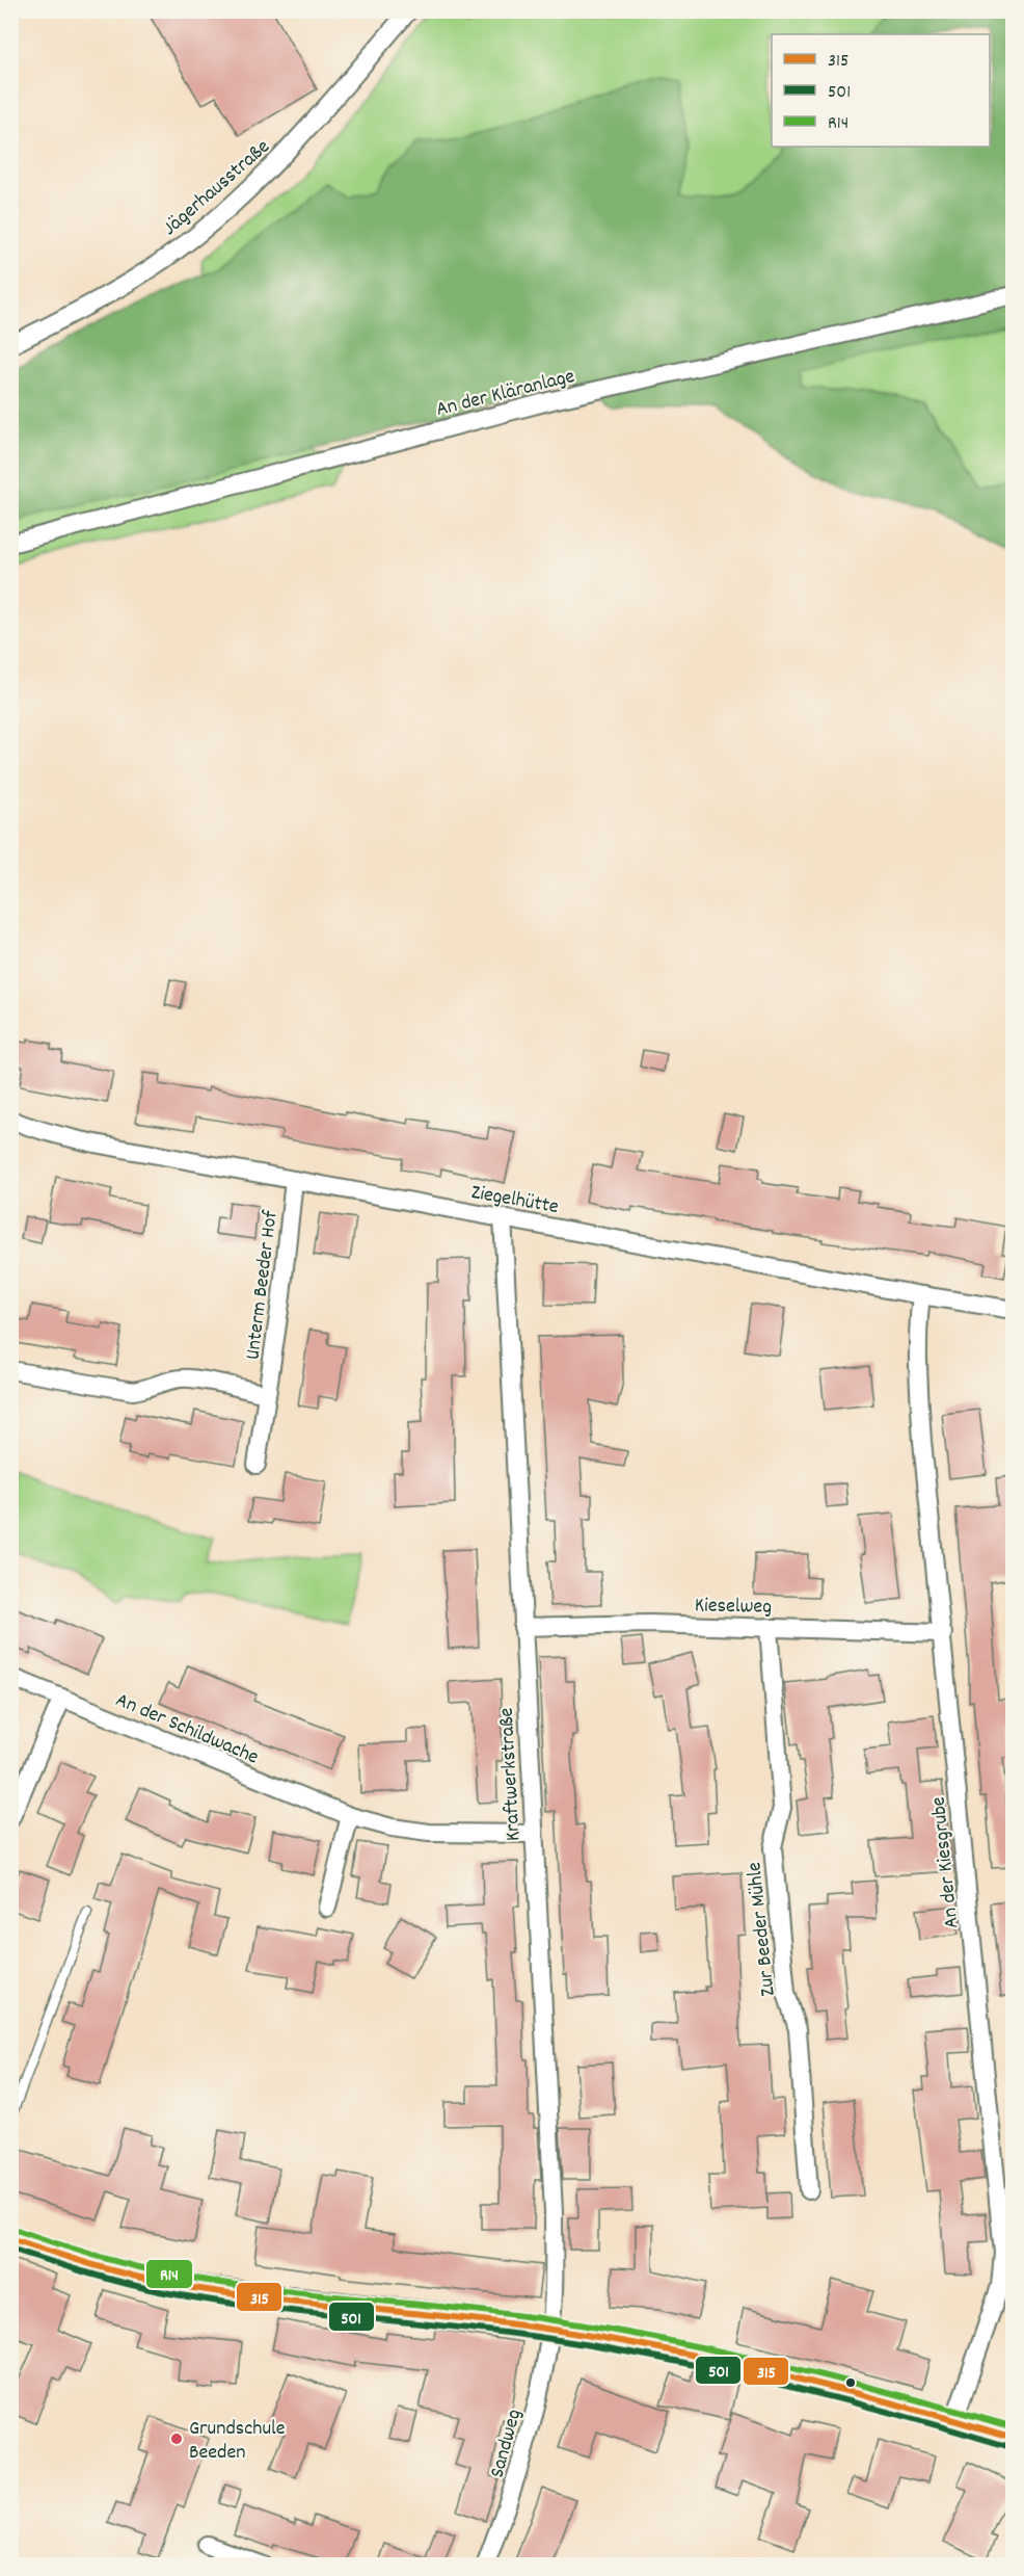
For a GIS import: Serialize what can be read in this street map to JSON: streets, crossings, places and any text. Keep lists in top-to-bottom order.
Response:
{
  "streets": {
    "street": [
      "Jägerhausstraße",
      "An der Kläranlage",
      "Ziegelhütte",
      "Unterm Beeder Hof",
      "Kieselweg",
      "An der Schildwache",
      "Kraftwerkstraße",
      "An der Kiesgrube",
      "Zur Beeder Mühle",
      "Sandweg"
    ]
  },
  "crossings": [
    ["Ziegelhütte", "Unterm Beeder Hof"],
    ["Ziegelhütte", "Kraftwerkstraße"],
    ["Ziegelhütte", "An der Kiesgrube"],
    ["Kieselweg", "Kraftwerkstraße"],
    ["Kieselweg", "An der Kiesgrube"],
    ["Kieselweg", "Zur Beeder Mühle"],
    ["An der Schildwache", "Kraftwerkstraße"],
    ["Kraftwerkstraße", "Sandweg"]
  ],
  "places": ["Grundschule Beeden"],
  "lines": ["transit line R14", "transit line 315", "transit line 501"],
  "legend": ["315", "501", "R14"]
}
